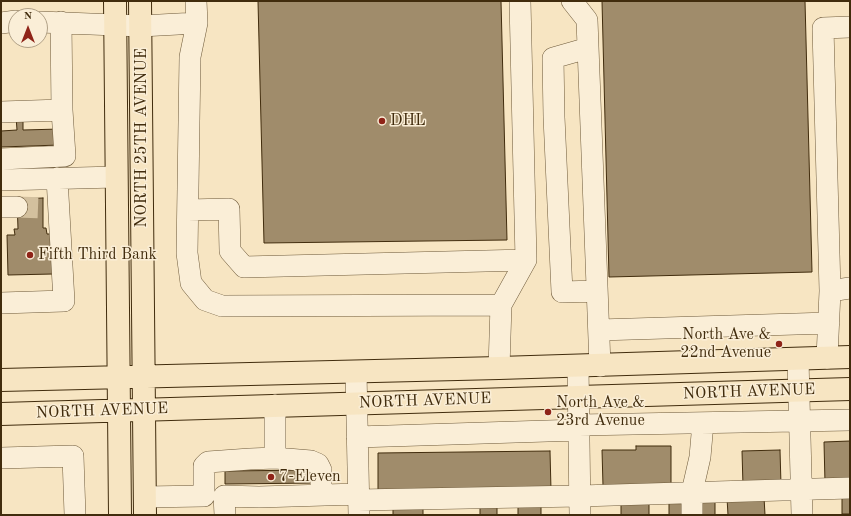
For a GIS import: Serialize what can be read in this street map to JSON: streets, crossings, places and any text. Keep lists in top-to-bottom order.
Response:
{
  "streets": {
    "main road": ["NORTH 25TH AVENUE", "NORTH AVENUE"]
  },
  "crossings": [
    ["NORTH 25TH AVENUE", "NORTH AVENUE"]
  ],
  "places": [
    "DHL",
    "Fifth Third Bank",
    "North Ave & 22nd Avenue",
    "North Ave & 23rd Avenue",
    "7-Eleven"
  ],
  "north": "top"
}
